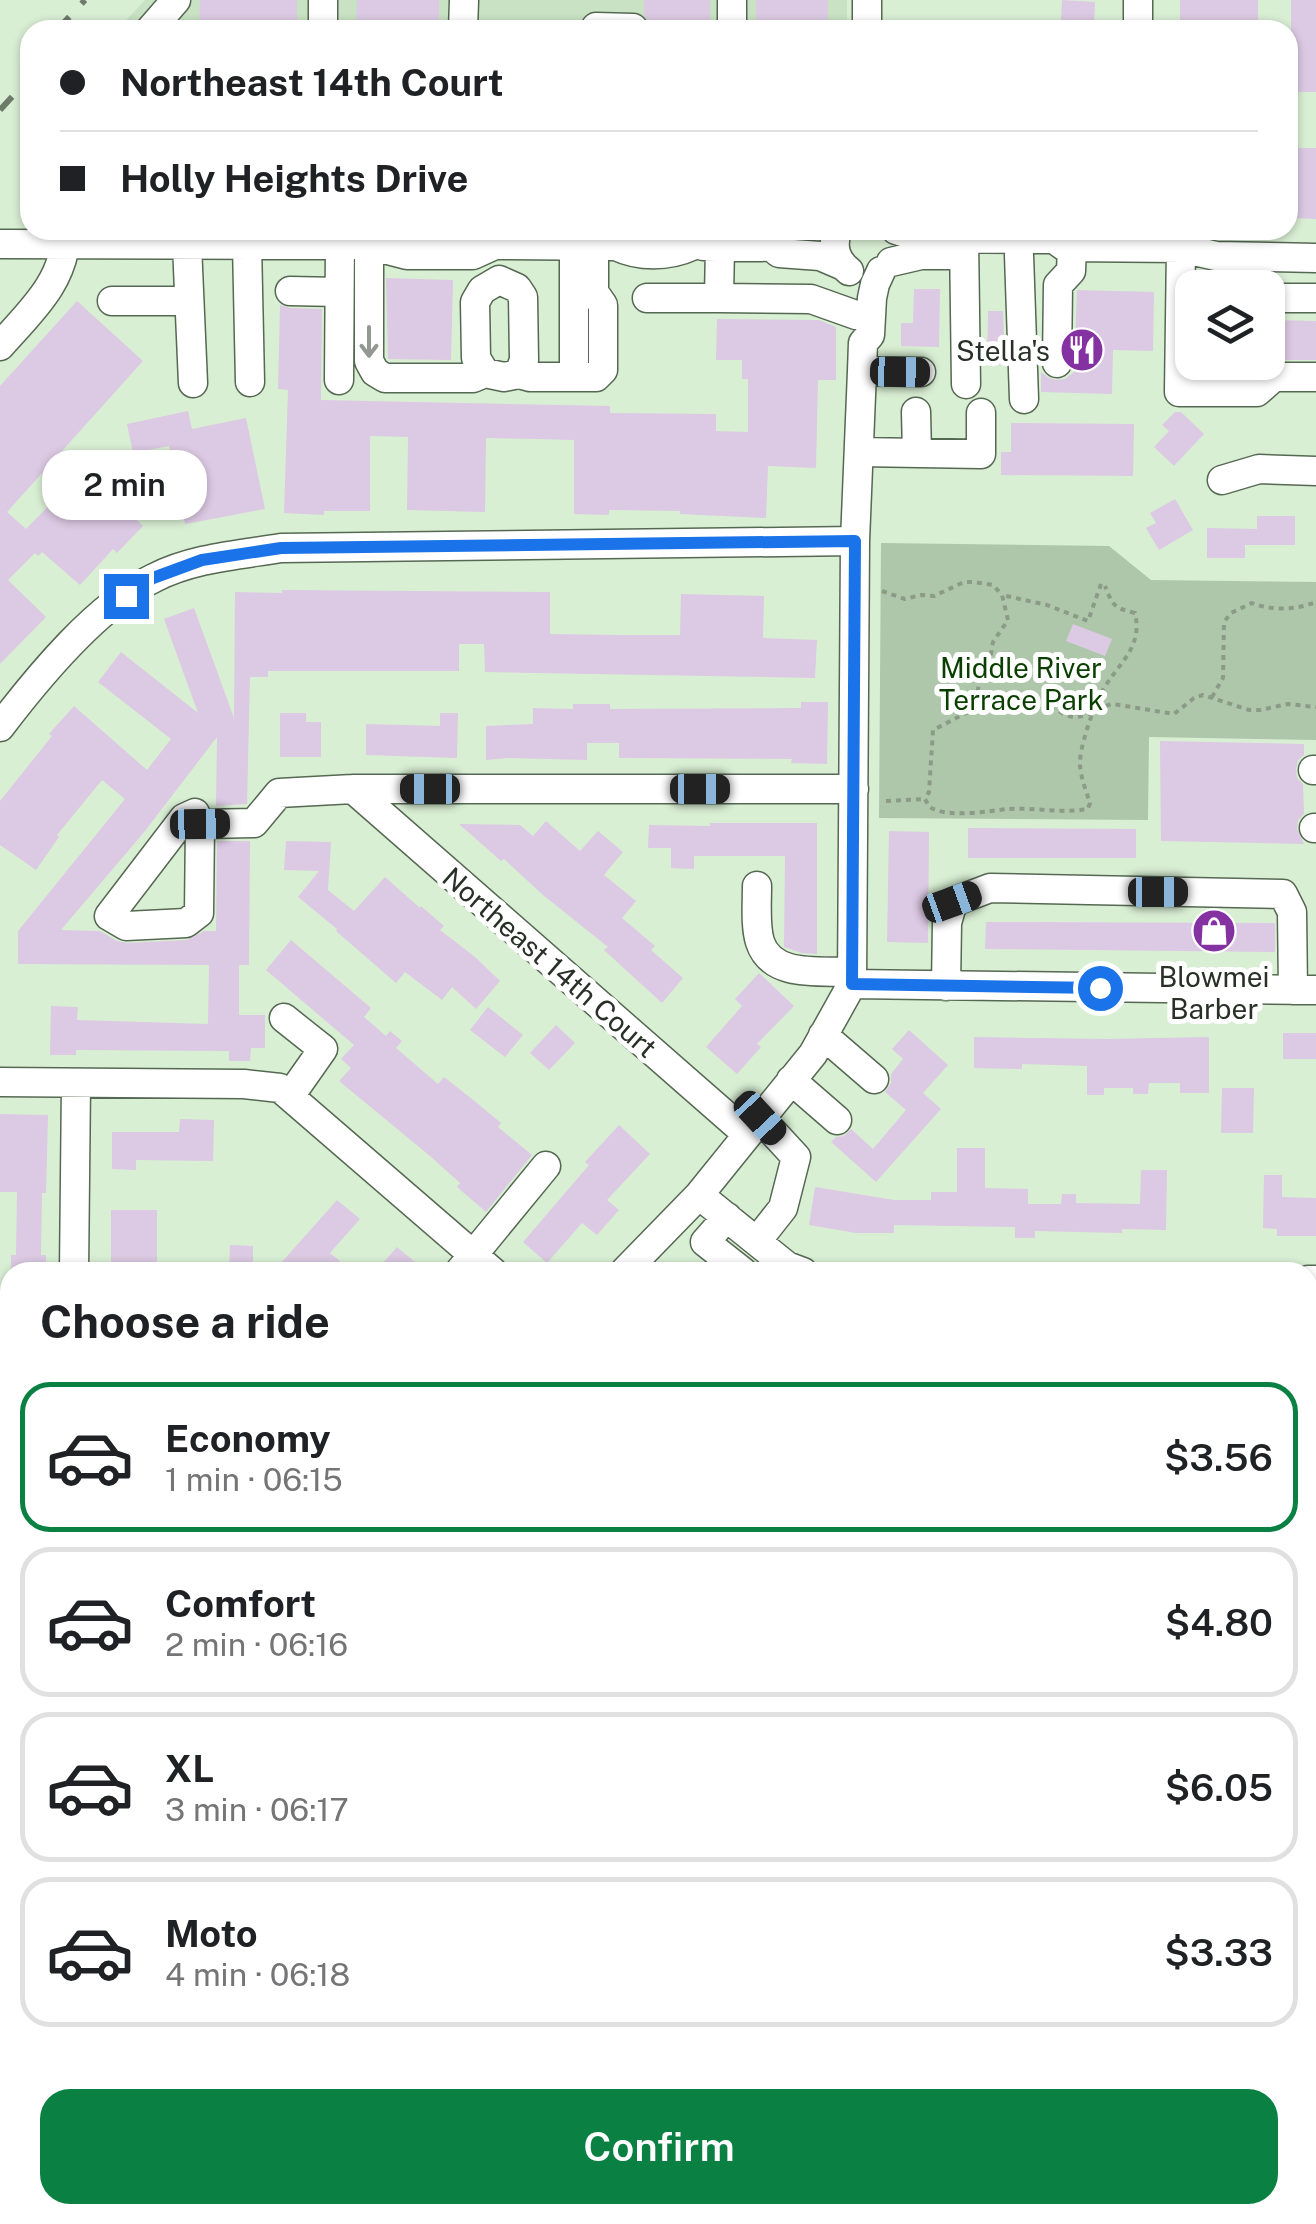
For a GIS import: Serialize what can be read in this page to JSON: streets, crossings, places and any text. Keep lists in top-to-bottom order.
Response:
{
  "streets": {
    "street": ["Northeast 14th Court"]
  },
  "parks": ["Middle River Terrace Park"],
  "places": {
    "restaurant": ["Stella's"],
    "shop": ["Blowmei Barber"]
  },
  "page": {
    "banner": ["Northeast 14th Court", "Holly Heights Drive"],
    "bubble": "2 min",
    "heading": "Choose a ride",
    "list": [
      {
        "name": "Economy",
        "note": "1 min · 06:15",
        "value": "$3.56"
      },
      {
        "name": "Comfort",
        "note": "2 min · 06:16",
        "value": "$4.80"
      },
      {
        "name": "XL",
        "note": "3 min · 06:17",
        "value": "$6.05"
      },
      {
        "name": "Moto",
        "note": "4 min · 06:18",
        "value": "$3.33"
      }
    ],
    "buttons": "Confirm"
  }
}
